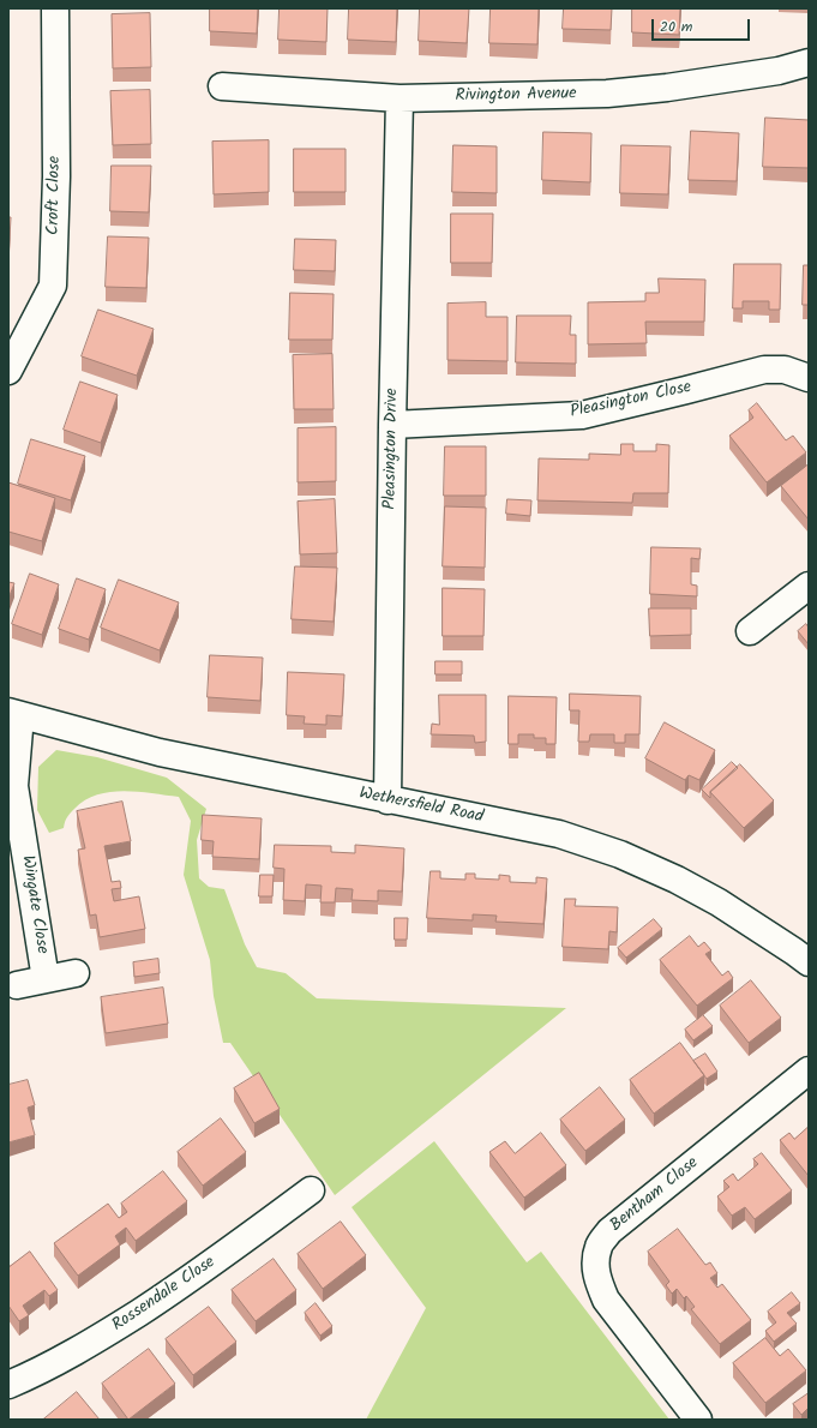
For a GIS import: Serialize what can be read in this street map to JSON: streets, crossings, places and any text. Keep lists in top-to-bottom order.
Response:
{
  "streets": {
    "street": [
      "Rivington Avenue",
      "Croft Close",
      "Pleasington Close",
      "Pleasington Drive",
      "Wethersfield Road",
      "Wingate Close",
      "Bentham Close",
      "Rossendale Close"
    ]
  },
  "crossings": [
    ["Rivington Avenue", "Pleasington Drive"],
    ["Pleasington Close", "Pleasington Drive"],
    ["Pleasington Drive", "Wethersfield Road"],
    ["Wethersfield Road", "Wingate Close"]
  ],
  "scale_bar": "20 m"
}
